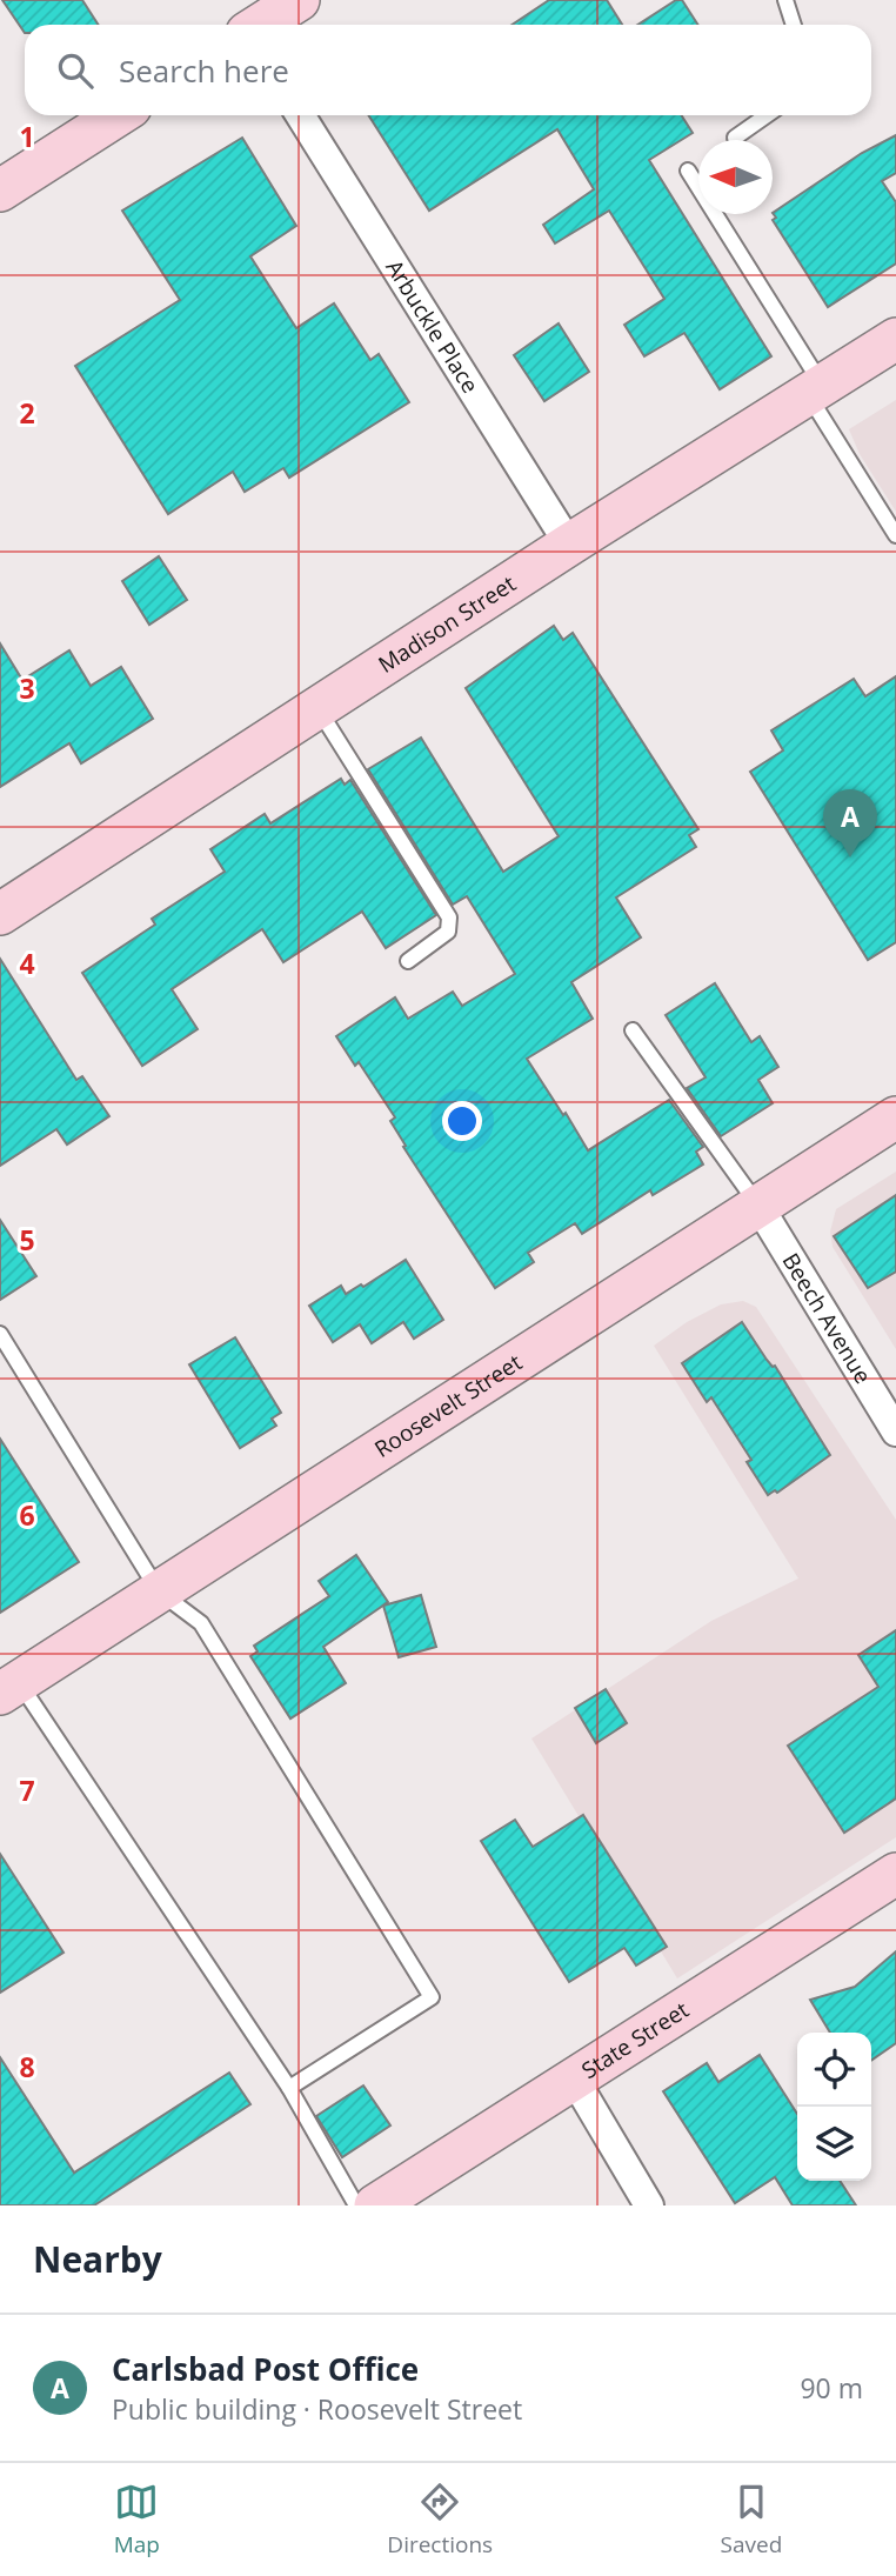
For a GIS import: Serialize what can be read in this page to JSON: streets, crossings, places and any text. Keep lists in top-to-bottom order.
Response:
{
  "streets": {
    "street": [
      "Arbuckle Place",
      "Madison Street",
      "Beech Avenue",
      "Roosevelt Street",
      "State Street"
    ]
  },
  "crossings": [
    ["Arbuckle Place", "Madison Street"],
    ["Beech Avenue", "Roosevelt Street"]
  ],
  "north": "left",
  "page": {
    "search": "Search here",
    "pins": "A",
    "heading": "Nearby",
    "list": [
      {
        "mark": "A",
        "name": "Carlsbad Post Office",
        "note": "Public building · Roosevelt Street",
        "value": "90 m"
      }
    ],
    "nav": ["Map", "Directions", "Saved"]
  },
  "grid": {
    "rows": [
      "1",
      "2",
      "3",
      "4",
      "5",
      "6",
      "7",
      "8"
    ]
  }
}
